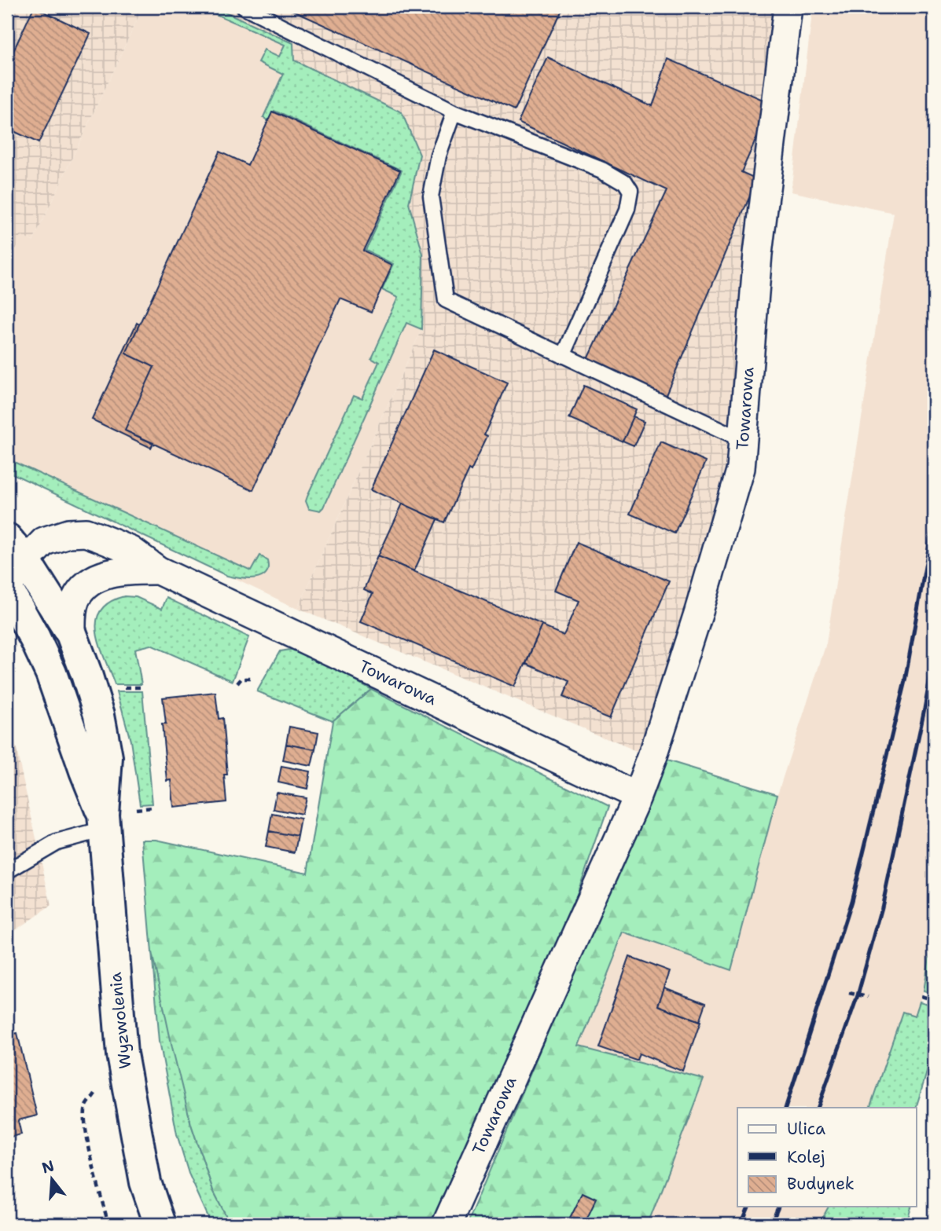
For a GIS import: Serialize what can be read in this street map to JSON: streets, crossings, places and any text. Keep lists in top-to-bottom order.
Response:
{
  "streets": {
    "street": ["Towarowa", "Wyzwolenia"]
  },
  "crossings": [
    ["Towarowa", "Wyzwolenia"]
  ],
  "legend": ["Ulica", "Kolej", "Budynek"],
  "north": "top"
}
